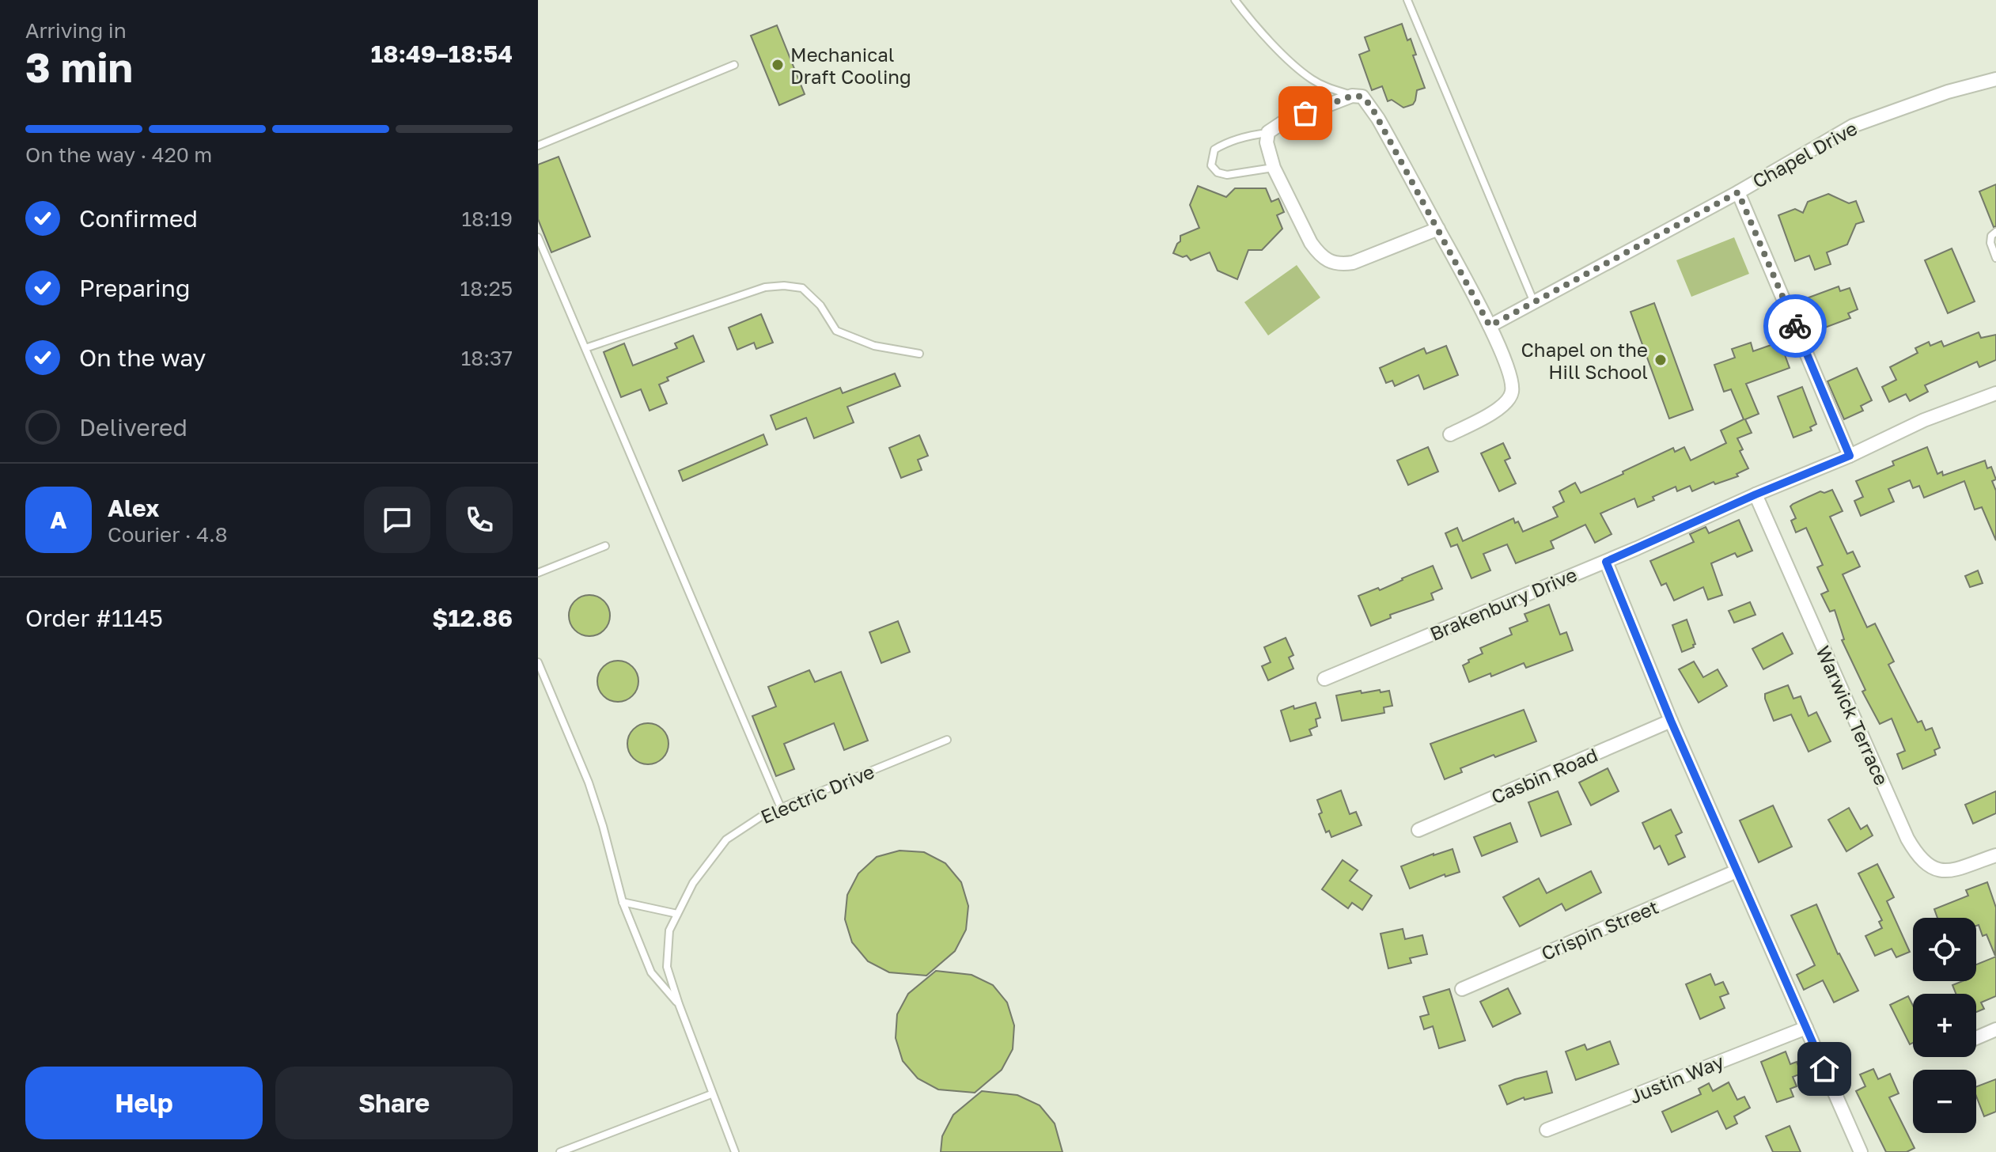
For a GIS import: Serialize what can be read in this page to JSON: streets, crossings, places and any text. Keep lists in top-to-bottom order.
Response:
{
  "streets": {
    "street": [
      "Chapel Drive",
      "Brakenbury Drive",
      "Warwick Terrace",
      "Casbin Road",
      "Crispin Street",
      "Justin Way"
    ],
    "lane": ["Electric Drive"]
  },
  "crossings": [
    ["Brakenbury Drive", "Warwick Terrace"]
  ],
  "places": ["Mechanical Draft Cooling", "Chapel on the Hill School"],
  "page": {
    "heading": ["3 min", "Arriving in", "18:49–18:54"],
    "panel": [
      "Alex",
      "Courier · 4.8",
      "Order #1145",
      "$12.86"
    ],
    "bar": "On the way · 420 m",
    "list": [
      ["Confirmed", "18:19"],
      ["Preparing", "18:25"],
      ["On the way", "18:37"],
      "Delivered"
    ],
    "round": "A",
    "map_buttons": ["+", "−"],
    "buttons": ["Help", "Share"]
  }
}
